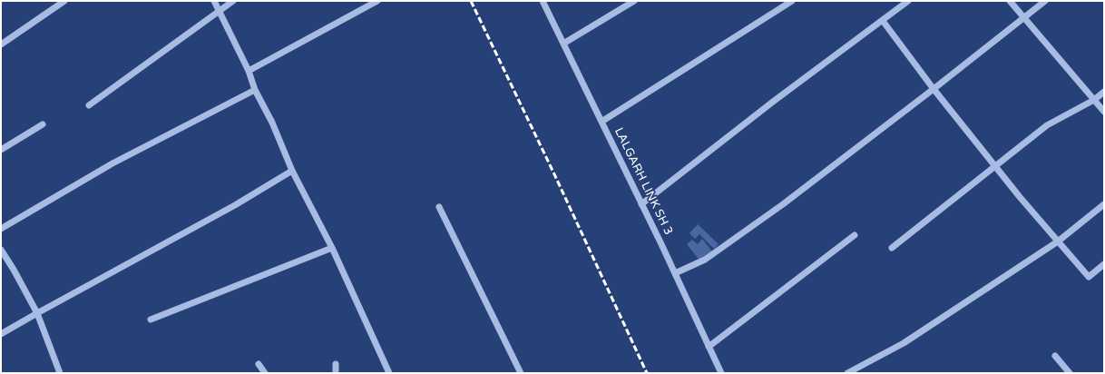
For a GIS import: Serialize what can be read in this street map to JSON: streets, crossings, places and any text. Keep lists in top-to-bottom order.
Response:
{
  "streets": {
    "street": ["LALGARH LINK SH 3"]
  }
}
